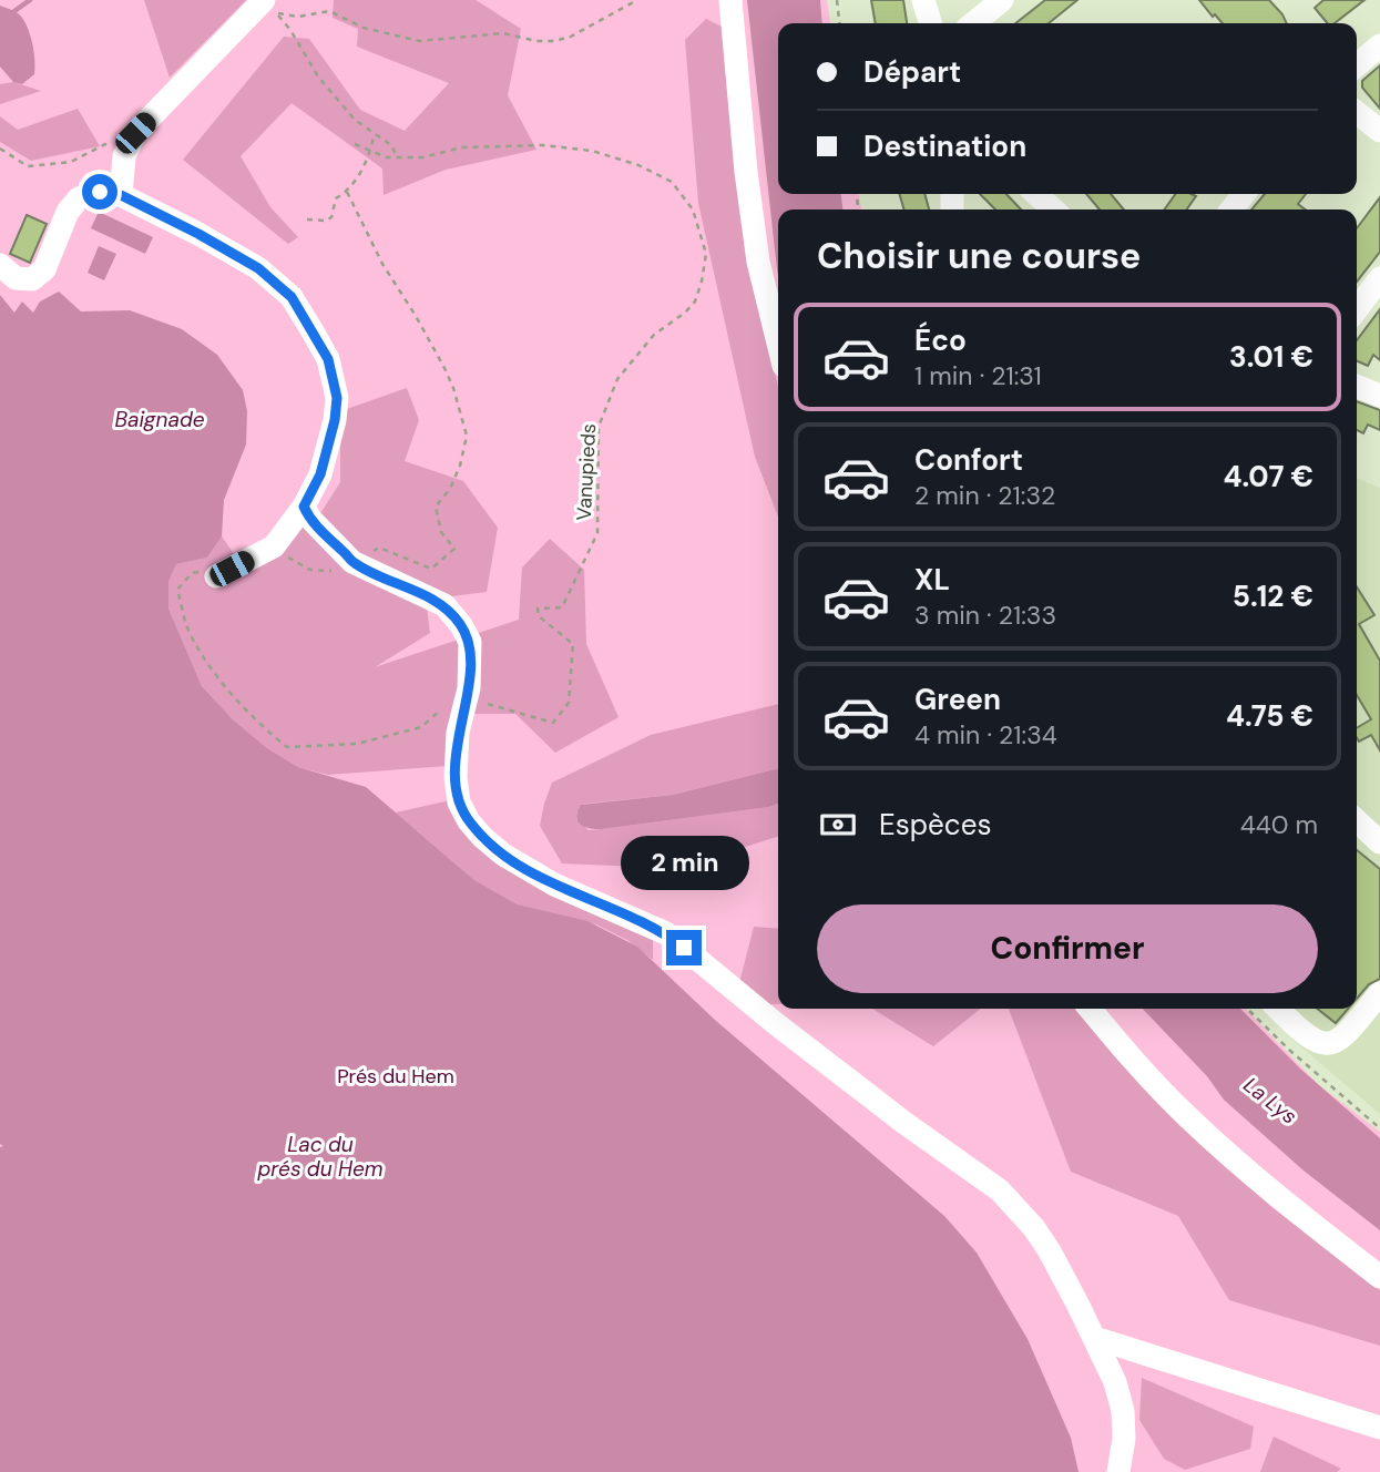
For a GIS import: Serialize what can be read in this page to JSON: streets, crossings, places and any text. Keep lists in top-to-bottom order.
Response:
{
  "streets": {
    "path": ["Vanupieds"]
  },
  "water": ["Baignade", "La Lys", "Lac du prés du Hem"],
  "parks": ["Prés du Hem"],
  "page": {
    "banner": ["Départ", "Destination"],
    "heading": "Choisir une course",
    "list": [
      {
        "name": "Éco",
        "note": "1 min · 21:31",
        "value": "3.01 €"
      },
      {
        "name": "Confort",
        "note": "2 min · 21:32",
        "value": "4.07 €"
      },
      {
        "name": "XL",
        "note": "3 min · 21:33",
        "value": "5.12 €"
      },
      {
        "name": "Green",
        "note": "4 min · 21:34",
        "value": "4.75 €"
      }
    ],
    "pay": ["Espèces", "440 m"],
    "bubble": "2 min",
    "buttons": "Confirmer"
  }
}
